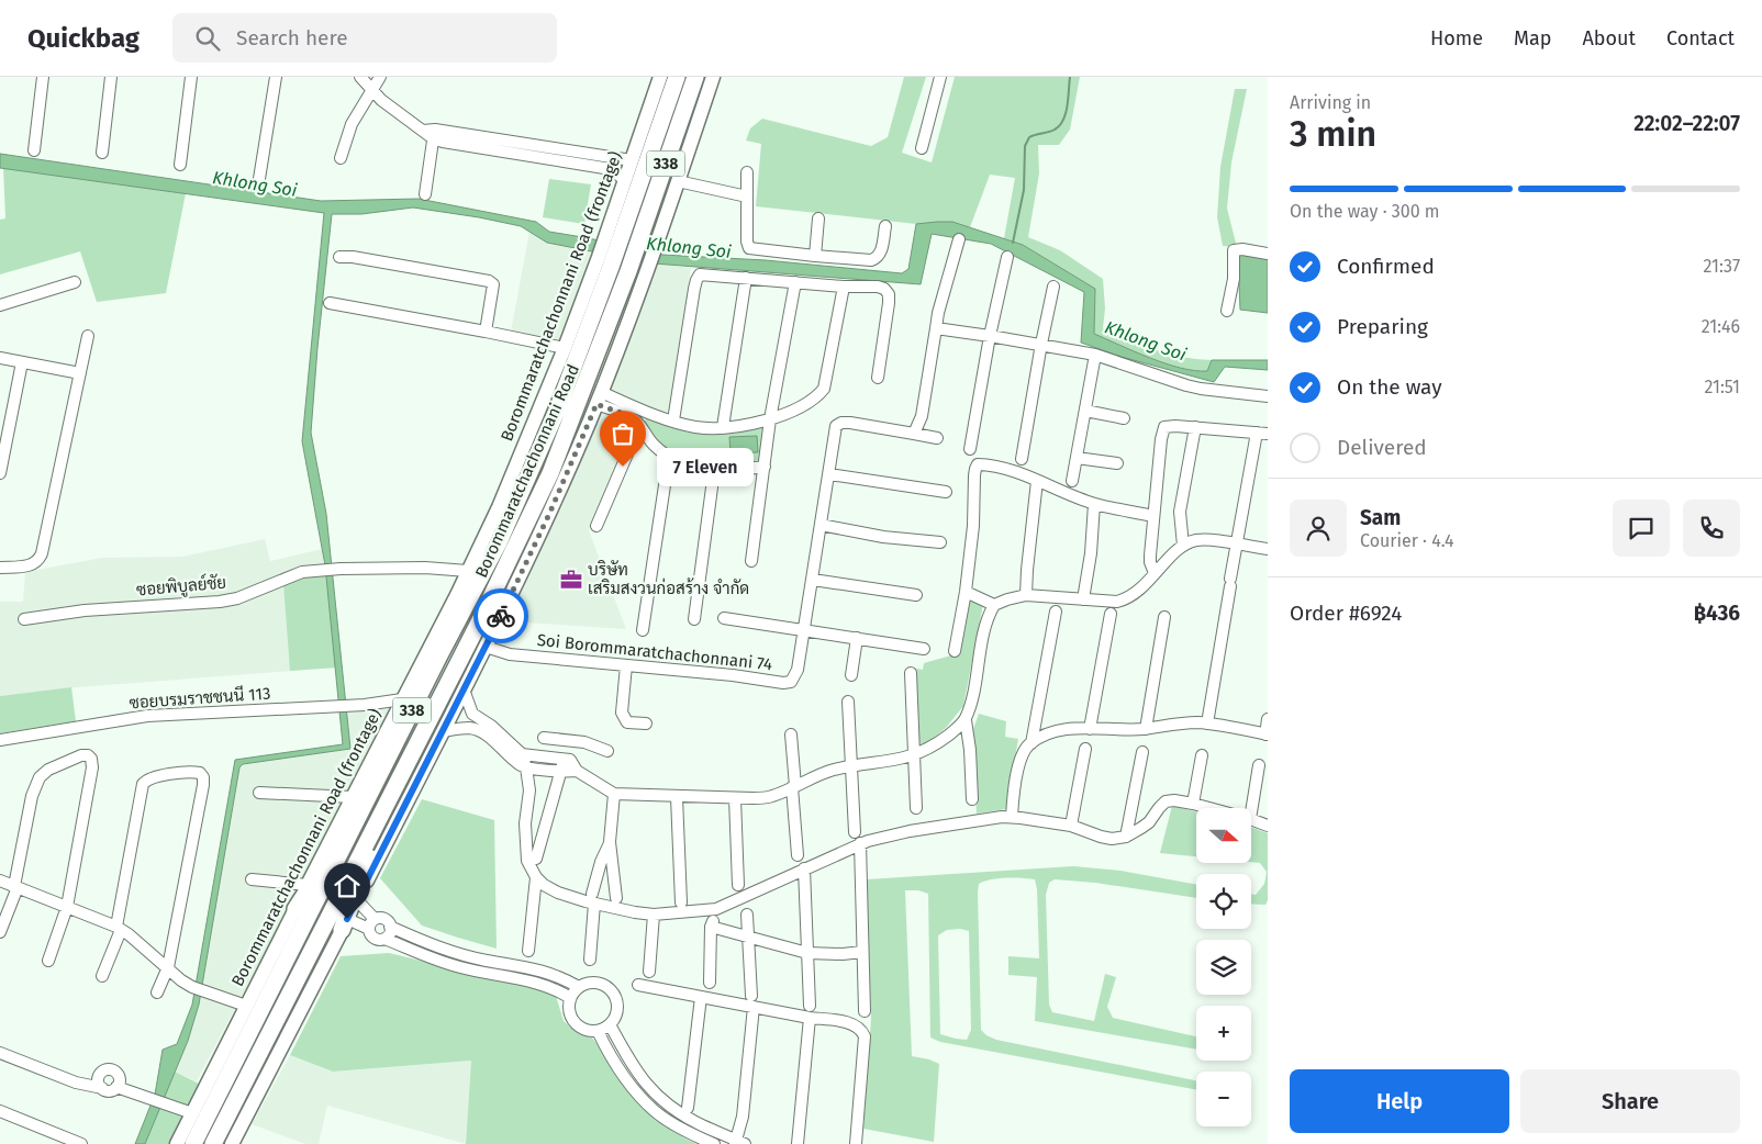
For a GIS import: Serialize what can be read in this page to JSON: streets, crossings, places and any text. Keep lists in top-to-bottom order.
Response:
{
  "streets": {
    "highway": ["338", "Borommaratchachonnani Road"],
    "main road": ["Borommaratchachonnani Road (frontage)"],
    "street": ["ซอยพิบูลย์ชัย", "Soi Borommaratchachonnani 74", "ซอยบรมราชชนนี 113"]
  },
  "crossings": [
    ["338", "Soi Borommaratchachonnani 74"],
    ["Borommaratchachonnani Road (frontage)", "Borommaratchachonnani Road"],
    ["Borommaratchachonnani Road (frontage)", "ซอยพิบูลย์ชัย"],
    ["Borommaratchachonnani Road (frontage)", "ซอยบรมราชชนนี 113"]
  ],
  "water": ["Khlong Soi"],
  "places": {
    "other": ["7 Eleven"],
    "office": ["บริษัท เสริมสงวนก่อสร้าง จำกัด"]
  },
  "north": "right",
  "page": {
    "header": "Quickbag",
    "search": "Search here",
    "nav": [
      "Home",
      "Map",
      "About",
      "Contact"
    ],
    "heading": ["3 min", "Arriving in", "22:02–22:07"],
    "panel": [
      "Sam",
      "Courier · 4.4",
      "Order #6924",
      "฿436"
    ],
    "bar": "On the way · 300 m",
    "list": [
      ["Confirmed", "21:37"],
      ["Preparing", "21:46"],
      ["On the way", "21:51"],
      "Delivered"
    ],
    "bubble": "7 Eleven",
    "map_buttons": ["+", "−"],
    "buttons": ["Help", "Share"]
  }
}
